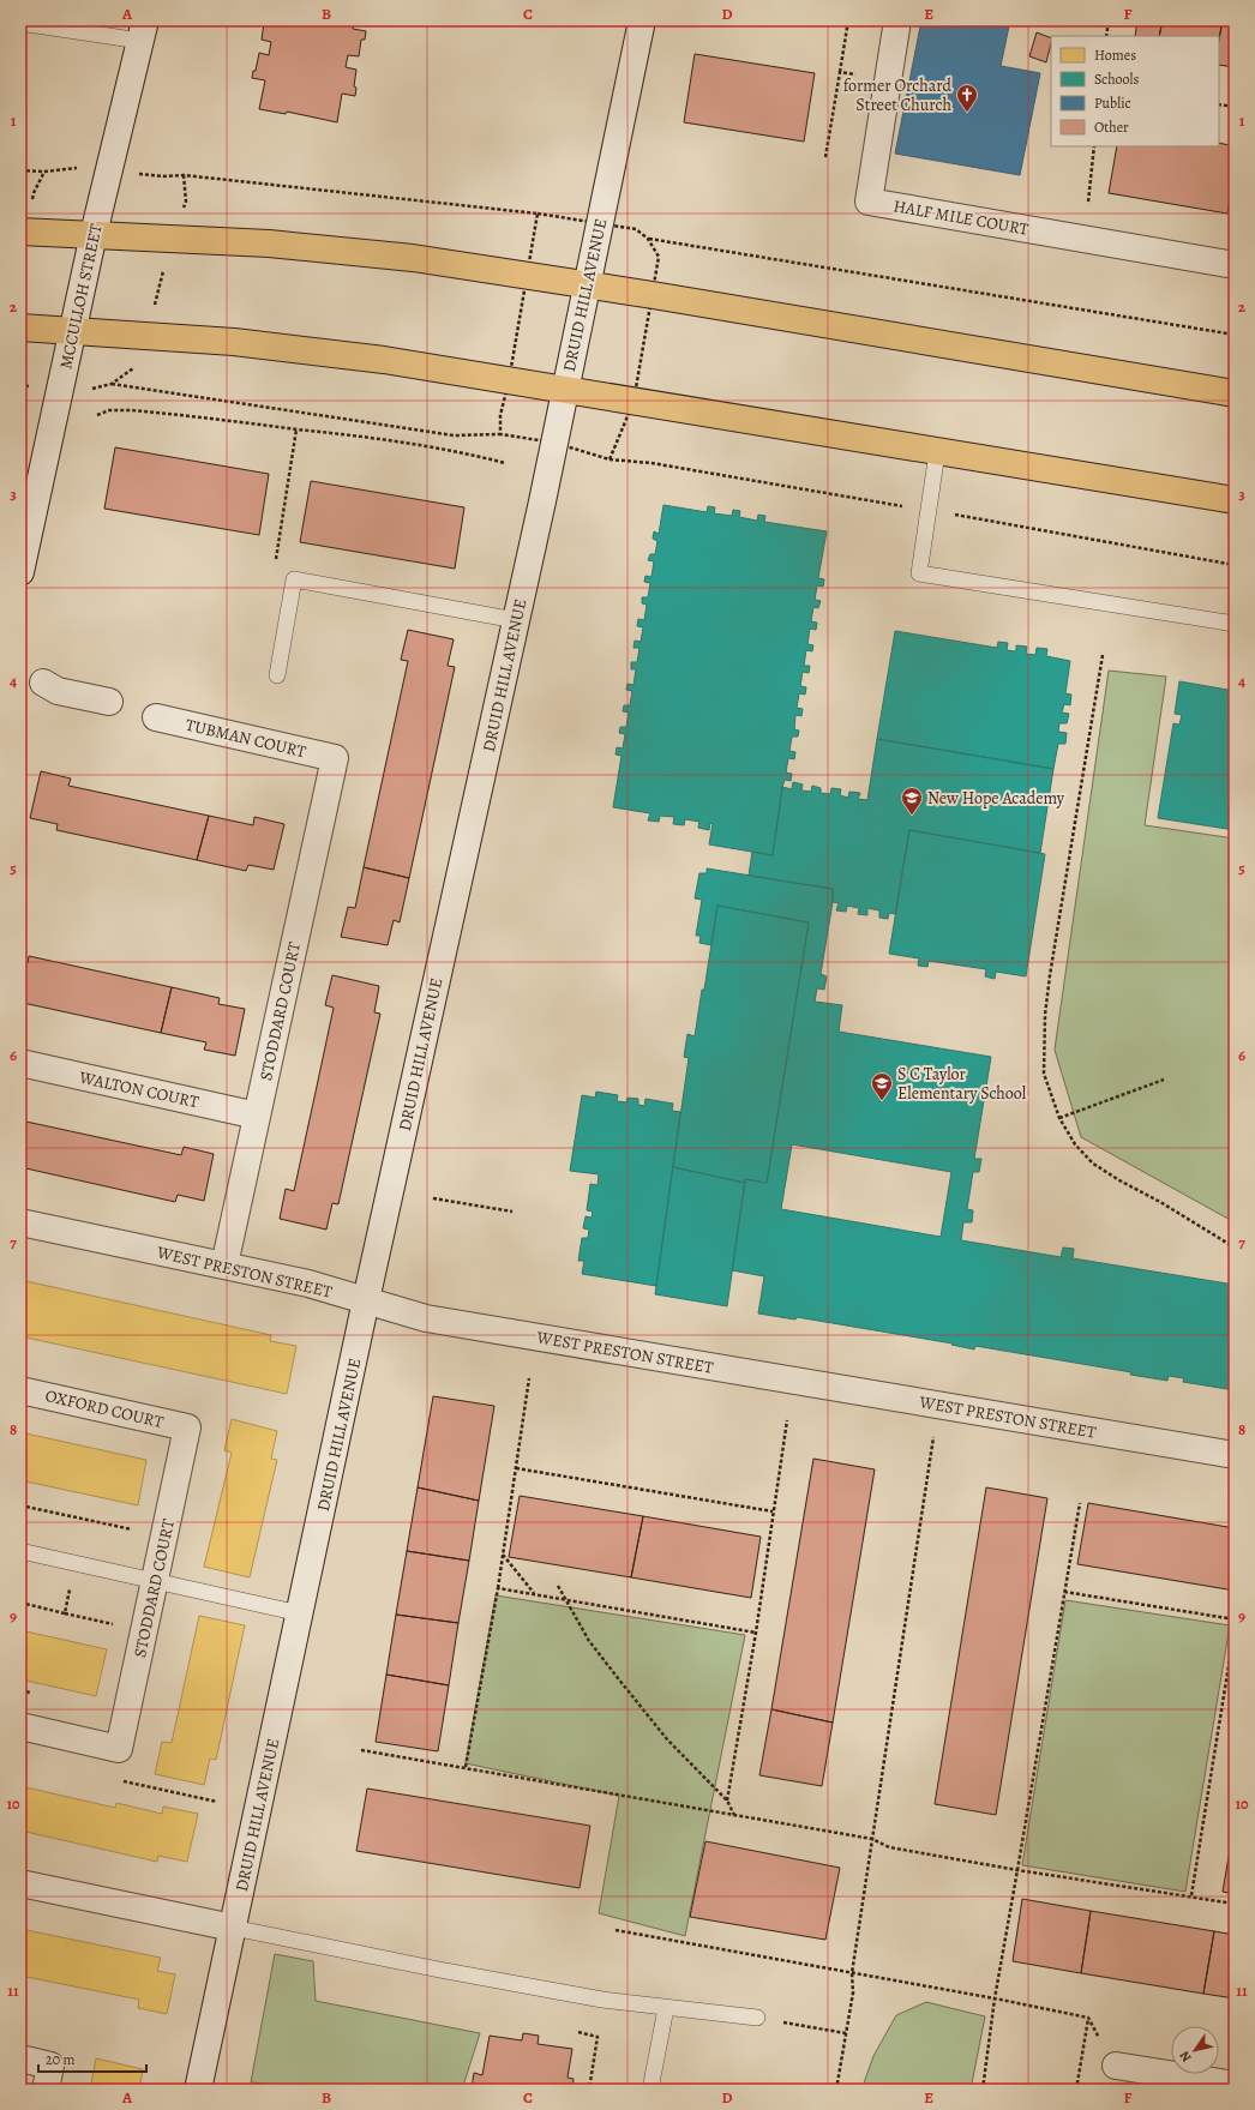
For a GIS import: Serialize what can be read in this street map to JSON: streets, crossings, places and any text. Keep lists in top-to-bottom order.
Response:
{
  "streets": {
    "street": [
      "HALF MILE COURT",
      "DRUID HILL AVENUE",
      "MCCULLOH STREET",
      "TUBMAN COURT",
      "STODDARD COURT",
      "WALTON COURT",
      "WEST PRESTON STREET",
      "OXFORD COURT"
    ]
  },
  "crossings": [
    ["DRUID HILL AVENUE", "WEST PRESTON STREET"],
    ["TUBMAN COURT", "STODDARD COURT"],
    ["STODDARD COURT", "WALTON COURT"],
    ["STODDARD COURT", "WEST PRESTON STREET"],
    ["STODDARD COURT", "OXFORD COURT"]
  ],
  "places": {
    "church": ["former Orchard Street Church"],
    "school or university": ["New Hope Academy", "S C Taylor Elementary School"]
  },
  "legend": [
    "Homes",
    "Schools",
    "Public",
    "Other"
  ],
  "scale_bar": "20 m",
  "north": "bottom left",
  "grid": {
    "columns": [
      "A",
      "B",
      "C",
      "D",
      "E",
      "F"
    ],
    "rows": [
      "1",
      "2",
      "3",
      "4",
      "5",
      "6",
      "7",
      "8",
      "9",
      "10",
      "11"
    ]
  }
}
